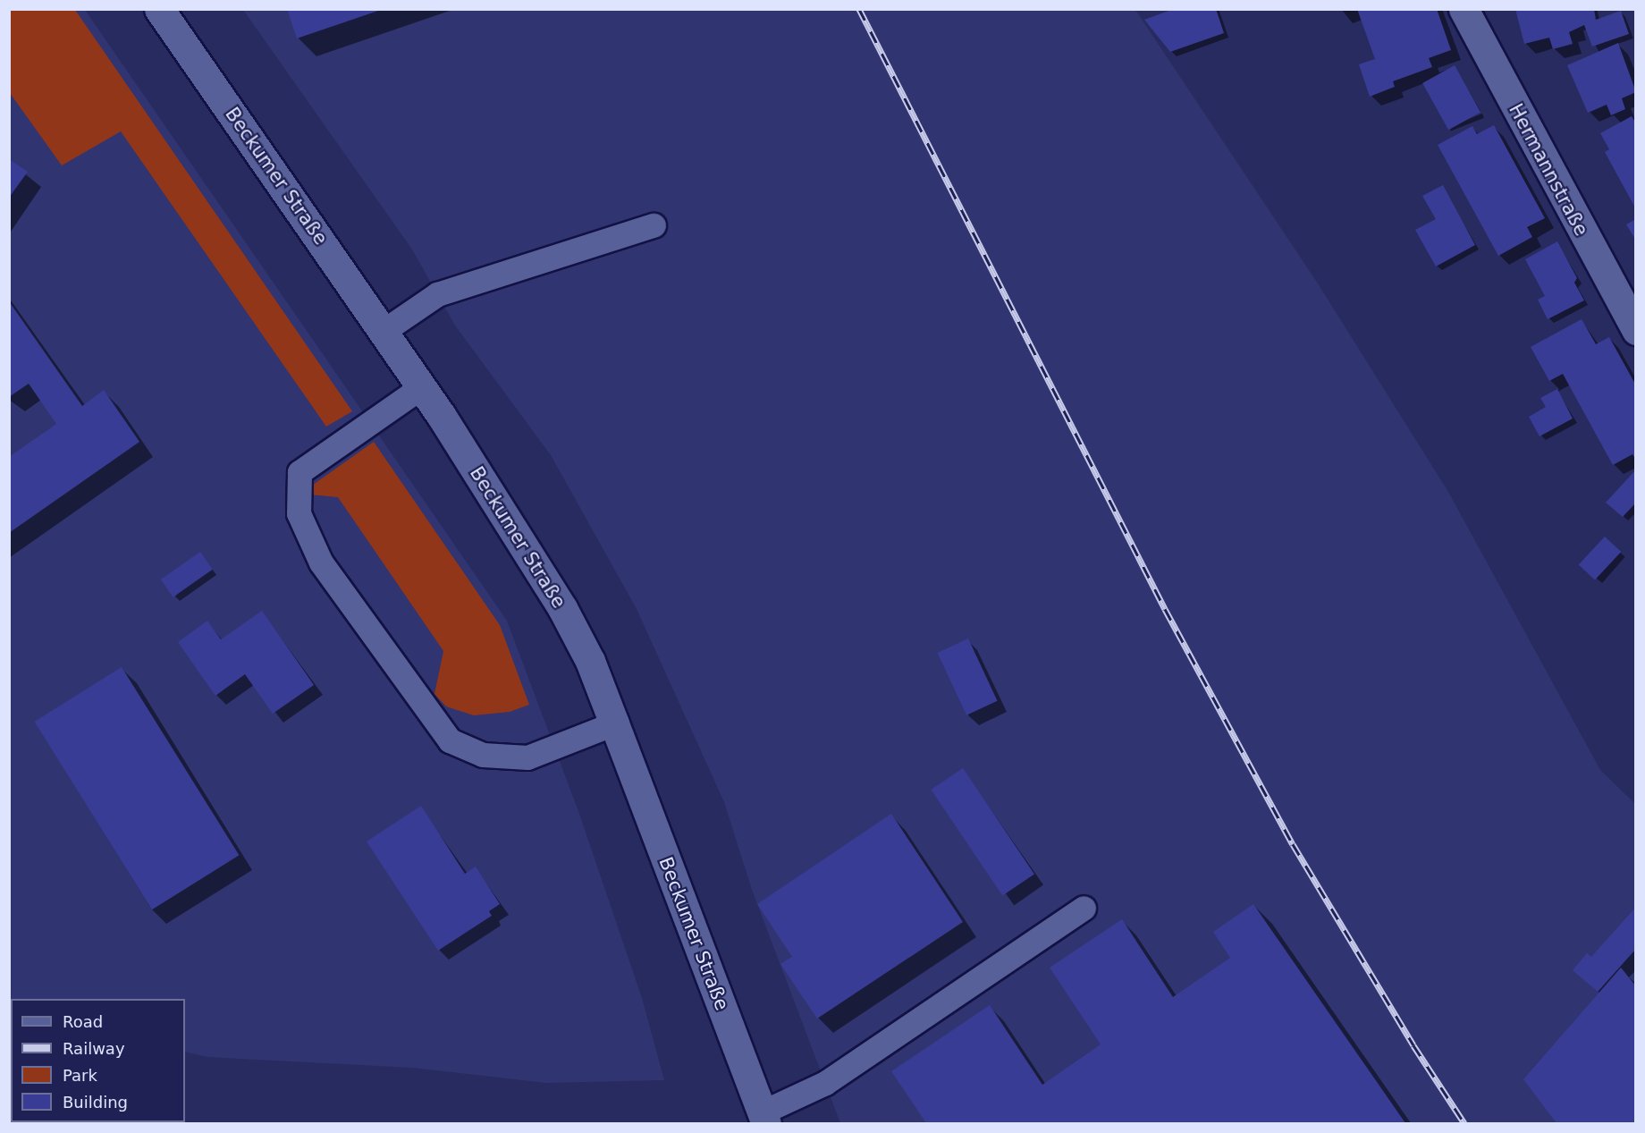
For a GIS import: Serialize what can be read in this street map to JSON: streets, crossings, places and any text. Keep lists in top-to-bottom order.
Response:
{
  "streets": {
    "main road": ["Hermannstraße", "Beckumer Straße"]
  },
  "legend": [
    "Road",
    "Railway",
    "Park",
    "Building"
  ]
}
